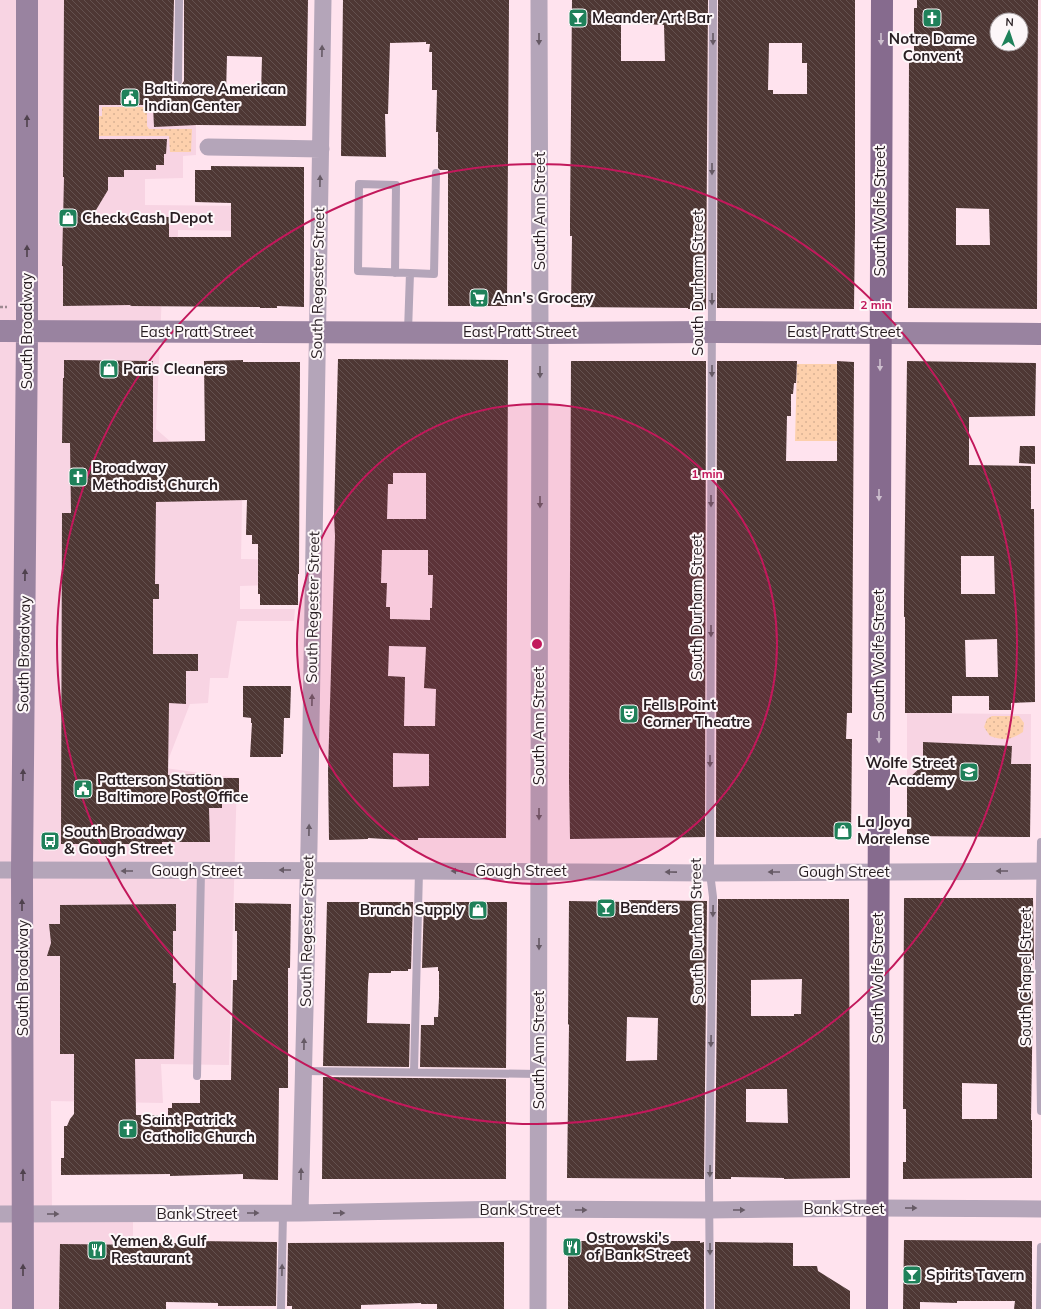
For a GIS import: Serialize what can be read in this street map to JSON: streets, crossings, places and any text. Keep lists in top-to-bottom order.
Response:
{
  "streets": {
    "main road": ["South Wolfe Street", "South Broadway", "East Pratt Street"],
    "street": [
      "South Ann Street",
      "South Regester Street",
      "Gough Street",
      "Bank Street"
    ],
    "lane": ["South Durham Street", "South Chapel Street"]
  },
  "crossings": [
    ["South Ann Street", "East Pratt Street"],
    ["South Ann Street", "Gough Street"],
    ["South Ann Street", "Bank Street"],
    ["South Wolfe Street", "East Pratt Street"],
    ["South Wolfe Street", "Gough Street"],
    ["South Wolfe Street", "Bank Street"],
    ["South Regester Street", "East Pratt Street"],
    ["South Regester Street", "Gough Street"],
    ["South Regester Street", "Bank Street"],
    ["South Durham Street", "East Pratt Street"],
    ["South Durham Street", "Gough Street"],
    ["South Durham Street", "Bank Street"],
    ["South Broadway", "East Pratt Street"],
    ["South Broadway", "Gough Street"],
    ["South Broadway", "Bank Street"],
    ["Gough Street", "South Chapel Street"]
  ],
  "one_way": [
    "South Ann Street",
    "South Wolfe Street",
    "South Regester Street",
    "South Durham Street",
    "South Broadway",
    "Gough Street",
    "Bank Street"
  ],
  "places": {
    "bar": ["Meander Art Bar", "Benders", "Spirits Tavern"],
    "church": ["Notre Dame Convent", "Broadway Methodist Church", "Saint Patrick Catholic Church"],
    "public building": ["Baltimore American Indian Center", "Patterson Station Baltimore Post Office"],
    "shop": [
      "Check Cash Depot",
      "Paris Cleaners",
      "La Joya Morelense",
      "Brunch Supply"
    ],
    "supermarket": ["Ann's Grocery"],
    "theatre": ["Fells Point Corner Theatre"],
    "school or university": ["Wolfe Street Academy"],
    "bus stop": ["South Broadway & Gough Street"],
    "restaurant": ["Ostrowski's of Bank Street", "Yemen & Gulf Restaurant"]
  },
  "north": "top",
  "rings": ["2 min", "1 min"]
}
